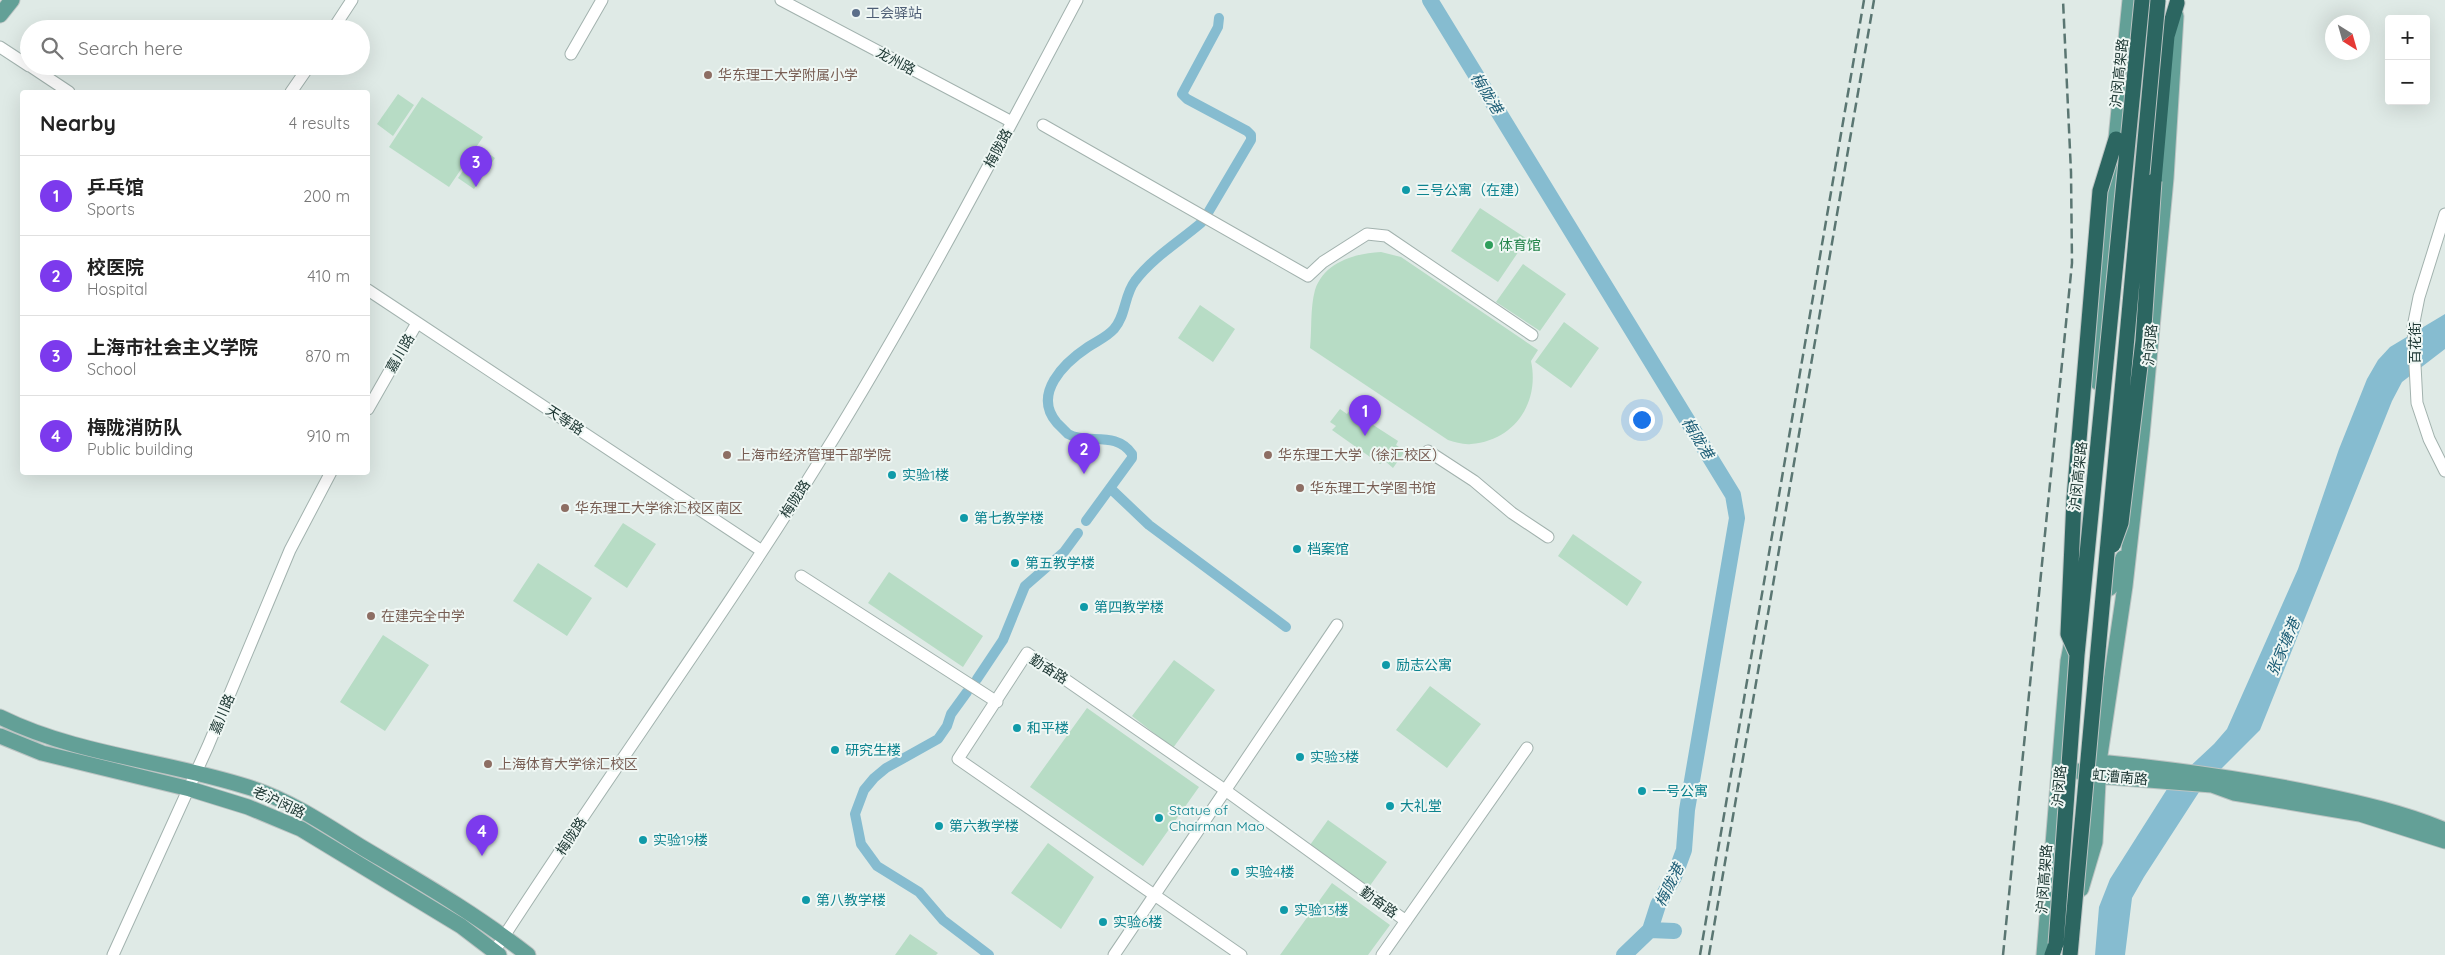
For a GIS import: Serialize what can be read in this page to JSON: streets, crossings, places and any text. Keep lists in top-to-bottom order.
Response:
{
  "streets": {
    "highway": ["沪闵高架路"],
    "main road": ["沪闵路", "虹漕南路", "老沪闵路"],
    "street": [
      "龙州路",
      "梅陇路",
      "百花街",
      "嘉川路",
      "天等路",
      "勤奋路"
    ]
  },
  "crossings": [
    ["龙州路", "梅陇路"],
    ["沪闵高架路", "沪闵路"],
    ["梅陇路", "天等路"],
    ["梅陇路", "老沪闵路"],
    ["沪闵路", "虹漕南路"],
    ["嘉川路", "天等路"],
    ["嘉川路", "老沪闵路"]
  ],
  "water": ["梅陇港", "张家塘港"],
  "places": [
    "工会驿站",
    "华东理工大学附属小学",
    "三号公寓（在建）",
    "体育馆",
    "上海市经济管理干部学院",
    "华东理工大学（徐汇校区）",
    "实验1楼",
    "华东理工大学图书馆",
    "华东理工大学徐汇校区南区",
    "第七教学楼",
    "档案馆",
    "第五教学楼",
    "第四教学楼",
    "在建完全中学",
    "励志公寓",
    "和平楼",
    "研究生楼",
    "实验3楼",
    "上海体育大学徐汇校区",
    "一号公寓",
    "大礼堂",
    "Statue of Chairman Mao",
    "第六教学楼",
    "实验19楼",
    "实验4楼",
    "第八教学楼",
    "实验13楼",
    "实验6楼"
  ],
  "north": "bottom right",
  "page": {
    "map_buttons": ["+", "−"],
    "search": "Search here",
    "heading": ["Nearby", "4 results"],
    "pins": [
      "3",
      "1",
      "2",
      "4"
    ],
    "list": [
      {
        "mark": "1",
        "name": "乒乓馆",
        "note": "Sports",
        "value": "200 m"
      },
      {
        "mark": "2",
        "name": "校医院",
        "note": "Hospital",
        "value": "410 m"
      },
      {
        "mark": "3",
        "name": "上海市社会主义学院",
        "note": "School",
        "value": "870 m"
      },
      {
        "mark": "4",
        "name": "梅陇消防队",
        "note": "Public building",
        "value": "910 m"
      }
    ]
  }
}
